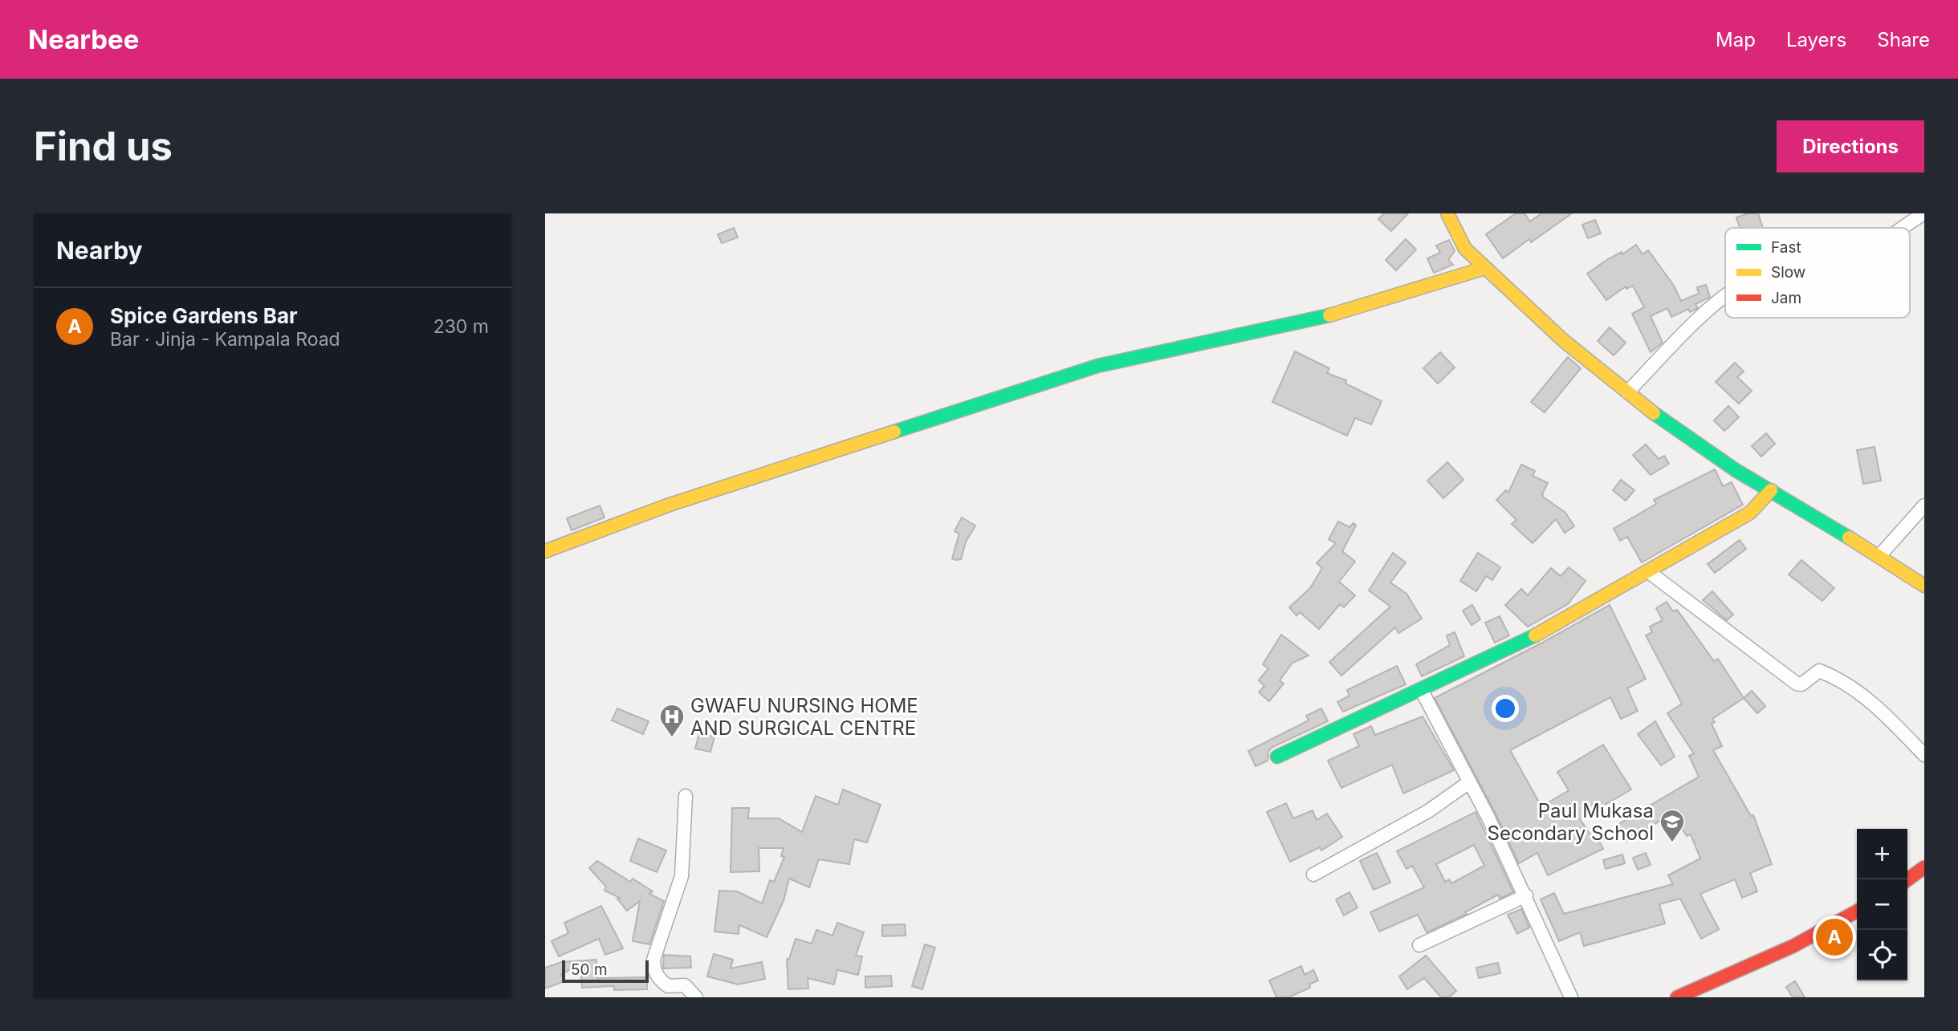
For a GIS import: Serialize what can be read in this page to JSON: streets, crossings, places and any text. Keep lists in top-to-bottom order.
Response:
{
  "places": {
    "hospital": ["GWAFU NURSING HOME AND SURGICAL CENTRE"],
    "school or university": ["Paul Mukasa Secondary School"]
  },
  "legend": ["Fast", "Slow", "Jam"],
  "scale_bar": "50 m",
  "page": {
    "header": "Nearbee",
    "nav": ["Map", "Layers", "Share"],
    "buttons": "Directions",
    "title": "Find us",
    "heading": "Nearby",
    "list": [
      {
        "mark": "A",
        "name": "Spice Gardens Bar",
        "note": "Bar · Jinja - Kampala Road",
        "value": "230 m"
      }
    ],
    "map_buttons": ["+", "−"],
    "pins": "A",
    "scale": "50 m"
  }
}
